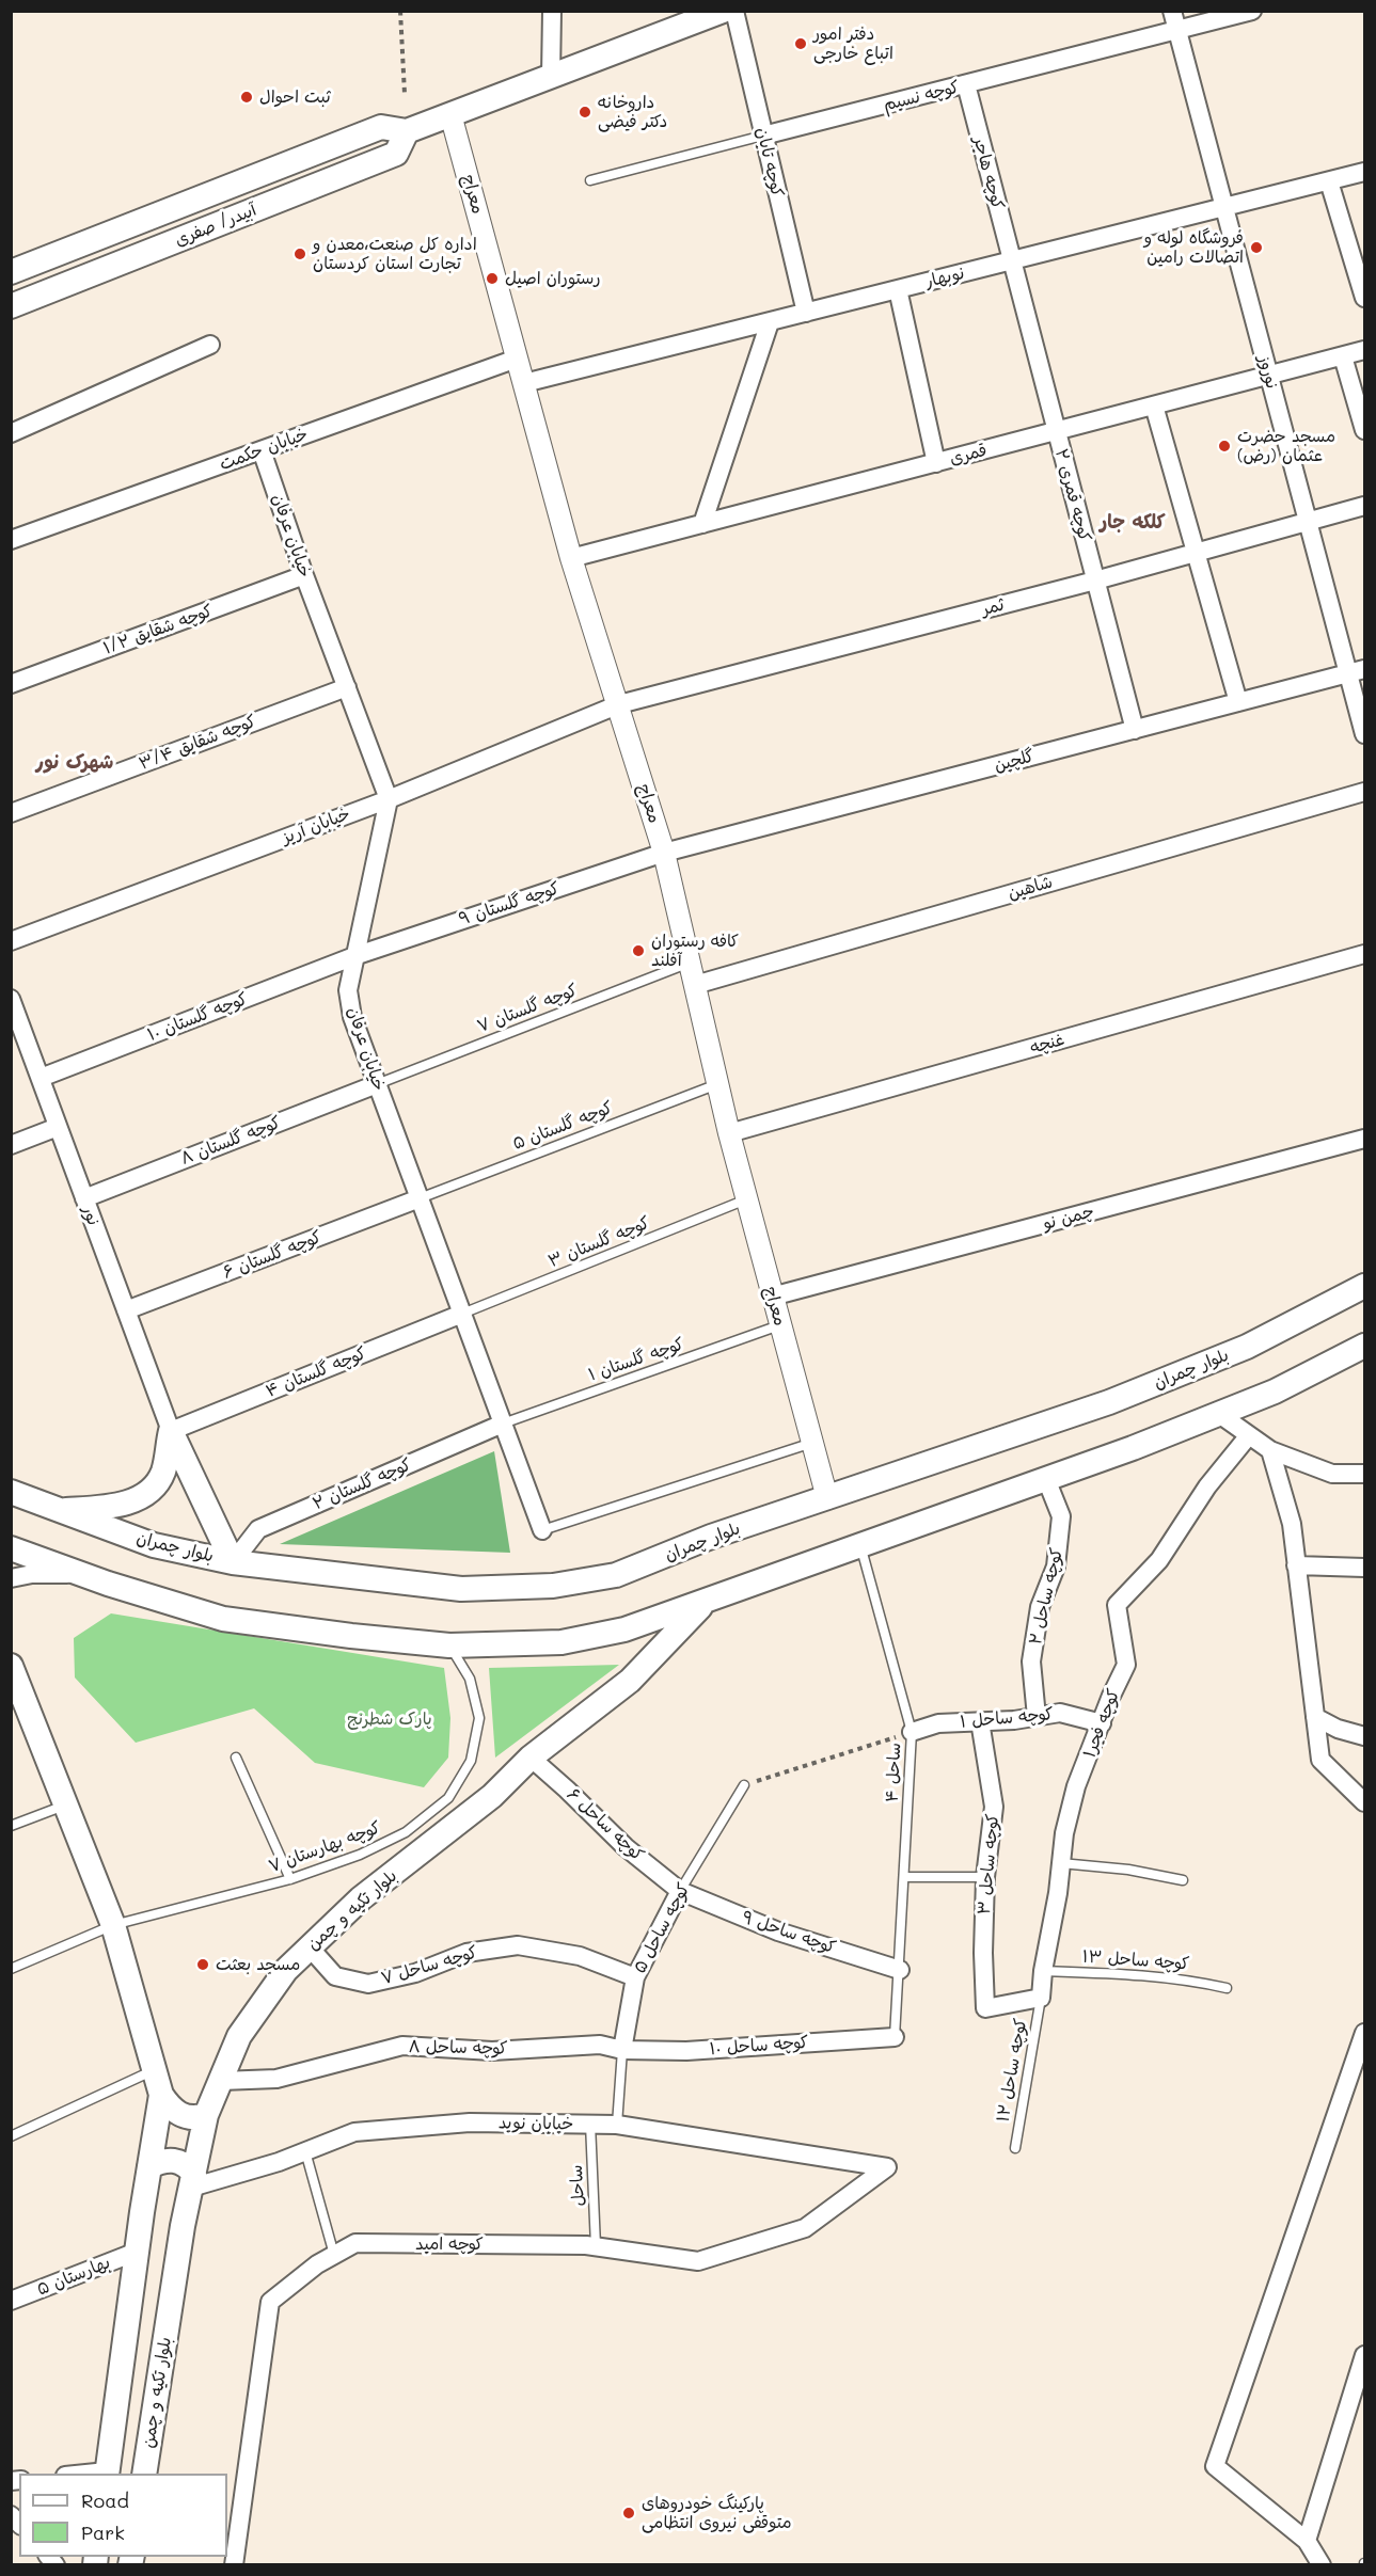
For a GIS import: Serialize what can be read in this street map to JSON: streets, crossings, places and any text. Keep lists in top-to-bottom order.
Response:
{
  "streets": {
    "main road": ["آبیدر/ صفری", "بلوار چمران", "بلوار تکیه و چمن"],
    "street": [
      "کوچه نسیم",
      "کوچه تابان",
      "کوچه هاجر",
      "معراج",
      "نوبهار",
      "نوروز",
      "خیابان حکمت",
      "قمری",
      "کوچه قمری ۲",
      "خیابان عرفان",
      "ثمر",
      "کوچه شقایق ۱/۲",
      "کوچه شقایق ۳/۴",
      "گلچین",
      "خیابان آریز",
      "شاهین",
      "کوچه گلستان ۹",
      "کوچه گلستان ۱۰",
      "غنچه",
      "کوچه گلستان ۸",
      "نور",
      "چمن نو",
      "کوچه گلستان ۶",
      "کوچه گلستان ۴",
      "کوچه گلستان ۲",
      "کوچه ساحل ۲",
      "کوچه ساحل ۱",
      "کوچه فجر۱",
      "کوچه ساحل ۶",
      "کوچه ساحل ۳",
      "کوچه ساحل ۵",
      "کوچه ساحل ۹",
      "کوچه ساحل ۷",
      "کوچه ساحل ۱۰",
      "کوچه ساحل ۸",
      "خیابان نوید",
      "کوچه امید",
      "بهارستان ۵"
    ],
    "lane": [
      "کوچه گلستان ۷",
      "کوچه گلستان ۵",
      "کوچه گلستان ۳",
      "کوچه گلستان ۱",
      "ساحل ۴",
      "کوچه بهارستان ۷",
      "کوچه ساحل ۱۳",
      "کوچه ساحل ۱۲",
      "ساحل"
    ]
  },
  "crossings": [
    ["کوچه نسیم", "کوچه تابان"],
    ["کوچه نسیم", "کوچه هاجر"],
    ["کوچه نسیم", "نوروز"],
    ["کوچه تابان", "نوبهار"],
    ["کوچه هاجر", "نوبهار"],
    ["کوچه هاجر", "کوچه قمری ۲"],
    ["معراج", "آبیدر/ صفری"],
    ["معراج", "نوبهار"],
    ["معراج", "خیابان حکمت"],
    ["معراج", "قمری"],
    ["معراج", "ثمر"],
    ["معراج", "گلچین"],
    ["معراج", "خیابان آریز"],
    ["معراج", "شاهین"],
    ["معراج", "کوچه گلستان ۹"],
    ["معراج", "کوچه گلستان ۷"],
    ["معراج", "غنچه"],
    ["معراج", "کوچه گلستان ۵"],
    ["معراج", "چمن نو"],
    ["معراج", "کوچه گلستان ۳"],
    ["معراج", "کوچه گلستان ۱"],
    ["معراج", "بلوار چمران"],
    ["نوبهار", "نوروز"],
    ["نوبهار", "کوچه قمری ۲"],
    ["نوروز", "قمری"],
    ["نوروز", "ثمر"],
    ["نوروز", "گلچین"],
    ["خیابان حکمت", "خیابان عرفان"],
    ["قمری", "کوچه قمری ۲"],
    ["کوچه قمری ۲", "ثمر"],
    ["کوچه قمری ۲", "گلچین"],
    ["خیابان عرفان", "کوچه شقایق ۱/۲"],
    ["خیابان عرفان", "کوچه شقایق ۳/۴"],
    ["خیابان عرفان", "خیابان آریز"],
    ["خیابان عرفان", "کوچه گلستان ۹"],
    ["خیابان عرفان", "کوچه گلستان ۷"],
    ["خیابان عرفان", "کوچه گلستان ۱۰"],
    ["خیابان عرفان", "کوچه گلستان ۵"],
    ["خیابان عرفان", "کوچه گلستان ۸"],
    ["خیابان عرفان", "کوچه گلستان ۳"],
    ["خیابان عرفان", "کوچه گلستان ۶"],
    ["خیابان عرفان", "کوچه گلستان ۱"],
    ["خیابان عرفان", "کوچه گلستان ۴"],
    ["خیابان عرفان", "کوچه گلستان ۲"],
    ["ثمر", "خیابان آریز"],
    ["گلچین", "کوچه گلستان ۹"],
    ["کوچه گلستان ۹", "کوچه گلستان ۱۰"],
    ["کوچه گلستان ۷", "کوچه گلستان ۸"],
    ["کوچه گلستان ۱۰", "نور"],
    ["کوچه گلستان ۵", "کوچه گلستان ۶"],
    ["کوچه گلستان ۸", "نور"],
    ["نور", "کوچه گلستان ۶"],
    ["نور", "کوچه گلستان ۴"],
    ["کوچه گلستان ۳", "کوچه گلستان ۴"],
    ["کوچه گلستان ۱", "کوچه گلستان ۲"],
    ["بلوار چمران", "کوچه گلستان ۲"],
    ["کوچه ساحل ۲", "کوچه ساحل ۱"],
    ["کوچه ساحل ۱", "کوچه فجر۱"],
    ["کوچه ساحل ۱", "ساحل ۴"],
    ["کوچه ساحل ۱", "کوچه ساحل ۳"],
    ["کوچه فجر۱", "کوچه ساحل ۳"],
    ["کوچه فجر۱", "کوچه ساحل ۱۳"],
    ["کوچه فجر۱", "کوچه ساحل ۱۲"],
    ["ساحل ۴", "کوچه ساحل ۹"],
    ["ساحل ۴", "کوچه ساحل ۱۰"],
    ["کوچه ساحل ۶", "بلوار تکیه و چمن"],
    ["کوچه ساحل ۶", "کوچه ساحل ۵"],
    ["کوچه ساحل ۶", "کوچه ساحل ۹"],
    ["کوچه ساحل ۳", "کوچه ساحل ۱۲"],
    ["بلوار تکیه و چمن", "کوچه ساحل ۷"],
    ["بلوار تکیه و چمن", "کوچه ساحل ۸"],
    ["بلوار تکیه و چمن", "خیابان نوید"],
    ["کوچه ساحل ۵", "کوچه ساحل ۹"],
    ["کوچه ساحل ۵", "کوچه ساحل ۷"],
    ["کوچه ساحل ۵", "کوچه ساحل ۱۰"],
    ["کوچه ساحل ۵", "کوچه ساحل ۸"],
    ["کوچه ساحل ۵", "خیابان نوید"],
    ["کوچه ساحل ۱۰", "کوچه ساحل ۸"],
    ["خیابان نوید", "ساحل"],
    ["خیابان نوید", "کوچه امید"],
    ["ساحل", "کوچه امید"]
  ],
  "districts": ["کلکه جار", "شهرک نور"],
  "parks": ["پارک شطرنج"],
  "places": [
    "دفتر امور اتباع خارجی",
    "ثبت احوال",
    "داروخانه دکتر فیضی",
    "فروشگاه لوله و اتصالات رامین",
    "اداره کل صنعت،معدن و تجارت استان کردستان",
    "رستوران اصیل",
    "مسجد حضرت عثمان (رض)",
    "کافه رستوران آفلند",
    "مسجد بعثت",
    "پارکینگ خودروهای متوقفی نیروی انتظامی"
  ],
  "legend": ["Road", "Park"]
}
